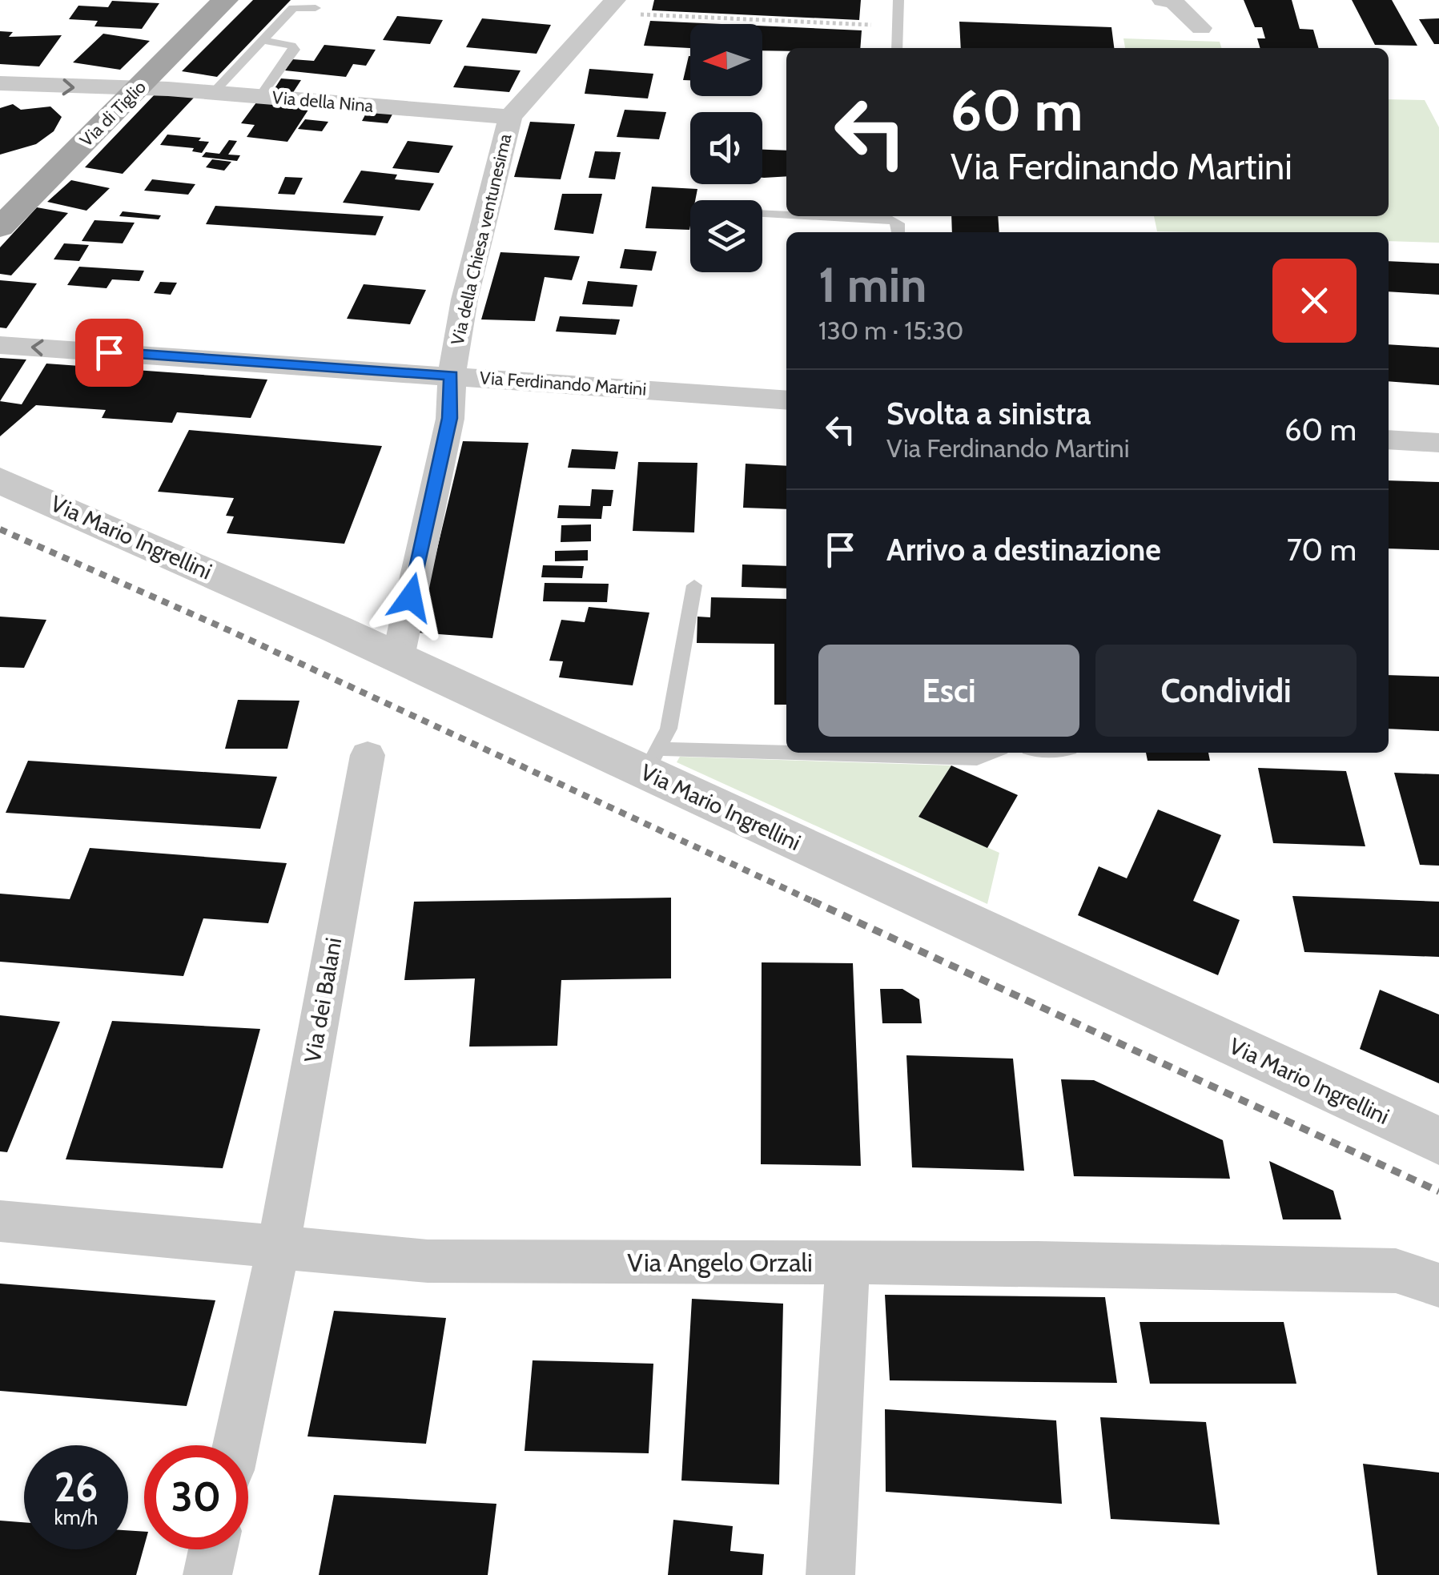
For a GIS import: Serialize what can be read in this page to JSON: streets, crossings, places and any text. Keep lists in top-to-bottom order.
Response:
{
  "streets": {
    "main road": ["Via di Tiglio"],
    "street": [
      "Via della Nina",
      "Via della Chiesa ventunesima",
      "Via Ferdinando Martini",
      "Via Mario Ingrellini",
      "Via dei Balani",
      "Via Angelo Orzali"
    ]
  },
  "crossings": [
    ["Via della Nina", "Via di Tiglio"],
    ["Via della Nina", "Via della Chiesa ventunesima"],
    ["Via della Chiesa ventunesima", "Via Ferdinando Martini"],
    ["Via della Chiesa ventunesima", "Via Mario Ingrellini"],
    ["Via dei Balani", "Via Angelo Orzali"]
  ],
  "one_way": ["Via Ferdinando Martini"],
  "north": "left",
  "page": {
    "turn": ["60 m", "Via Ferdinando Martini"],
    "heading": ["1 min", "130 m · 15:30"],
    "list": [
      {
        "name": "Svolta a sinistra",
        "note": "Via Ferdinando Martini",
        "value": "60 m"
      },
      {
        "name": "Arrivo a destinazione",
        "value": "70 m"
      }
    ],
    "buttons": ["Esci", "Condividi"],
    "speed": "26 km/h",
    "limit": "30"
  }
}
